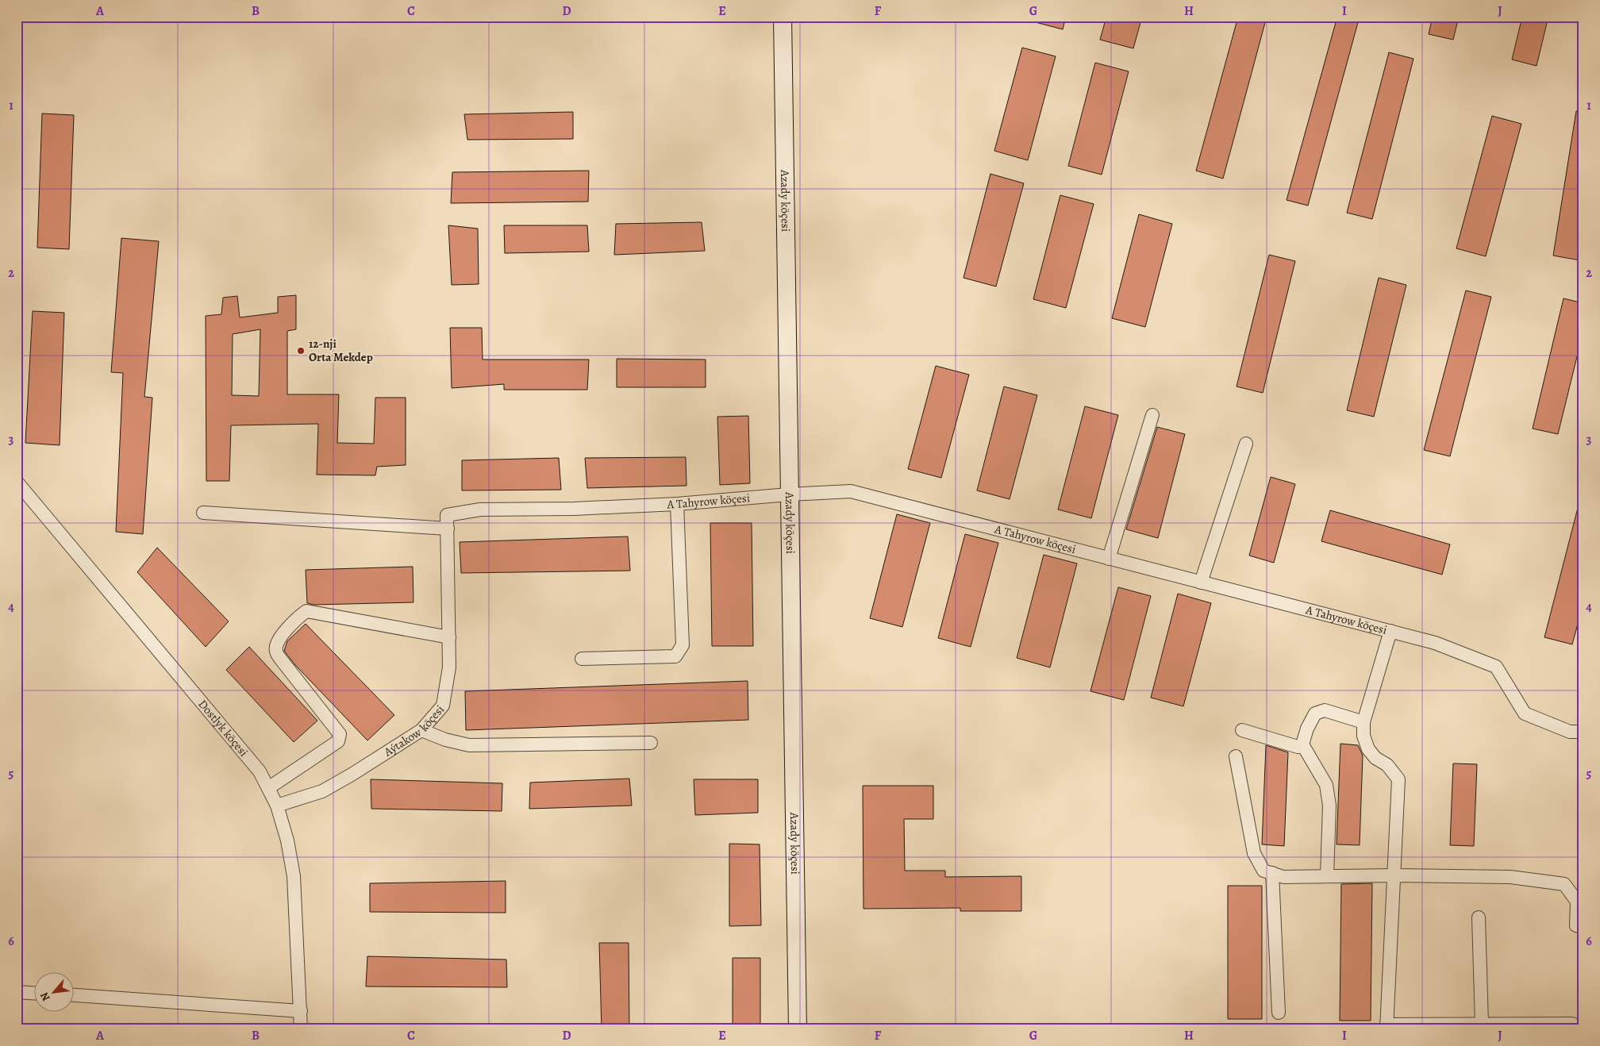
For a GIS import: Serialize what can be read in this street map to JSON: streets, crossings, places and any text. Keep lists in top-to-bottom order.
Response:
{
  "streets": {
    "main road": ["Azady köçesi"],
    "street": ["A Tahyrow köçesi", "Dostlyk köçesi", "Aýtakow köçesi"]
  },
  "crossings": [
    ["Azady köçesi", "A Tahyrow köçesi"],
    ["A Tahyrow köçesi", "Aýtakow köçesi"],
    ["Dostlyk köçesi", "Aýtakow köçesi"]
  ],
  "places": ["12-nji Orta Mekdep"],
  "north": "bottom left",
  "grid": {
    "columns": [
      "A",
      "B",
      "C",
      "D",
      "E",
      "F",
      "G",
      "H",
      "I",
      "J"
    ],
    "rows": [
      "1",
      "2",
      "3",
      "4",
      "5",
      "6"
    ]
  }
}
